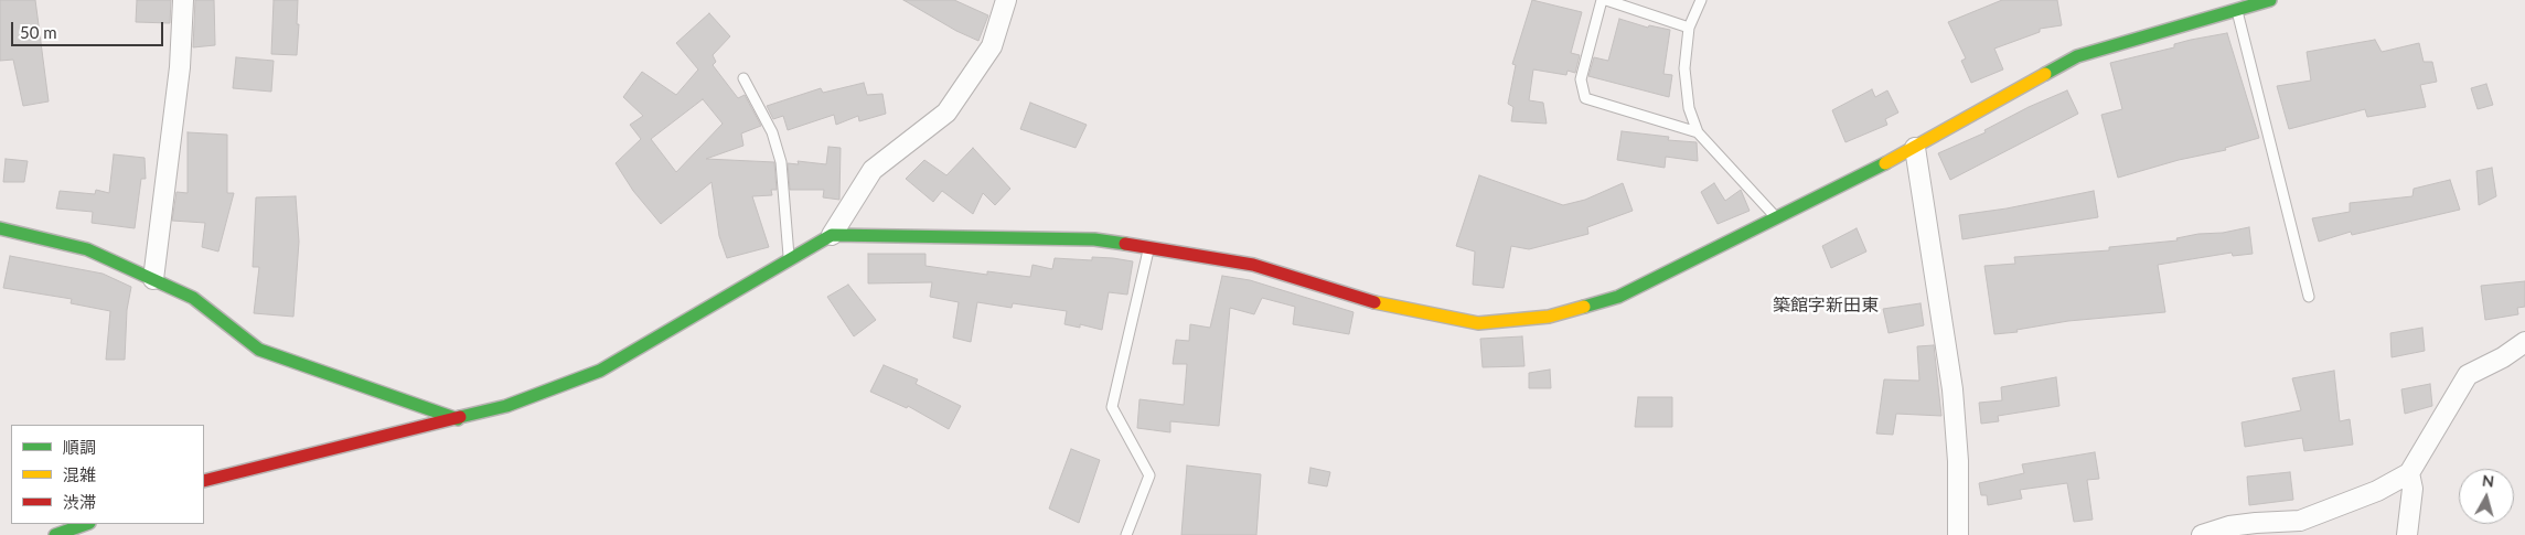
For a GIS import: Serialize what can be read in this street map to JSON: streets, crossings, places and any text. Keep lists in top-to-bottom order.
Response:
{
  "districts": ["築館字新田東"],
  "legend": ["順調", "混雑", "渋滞"],
  "scale_bar": "50 m",
  "north": "top"
}
